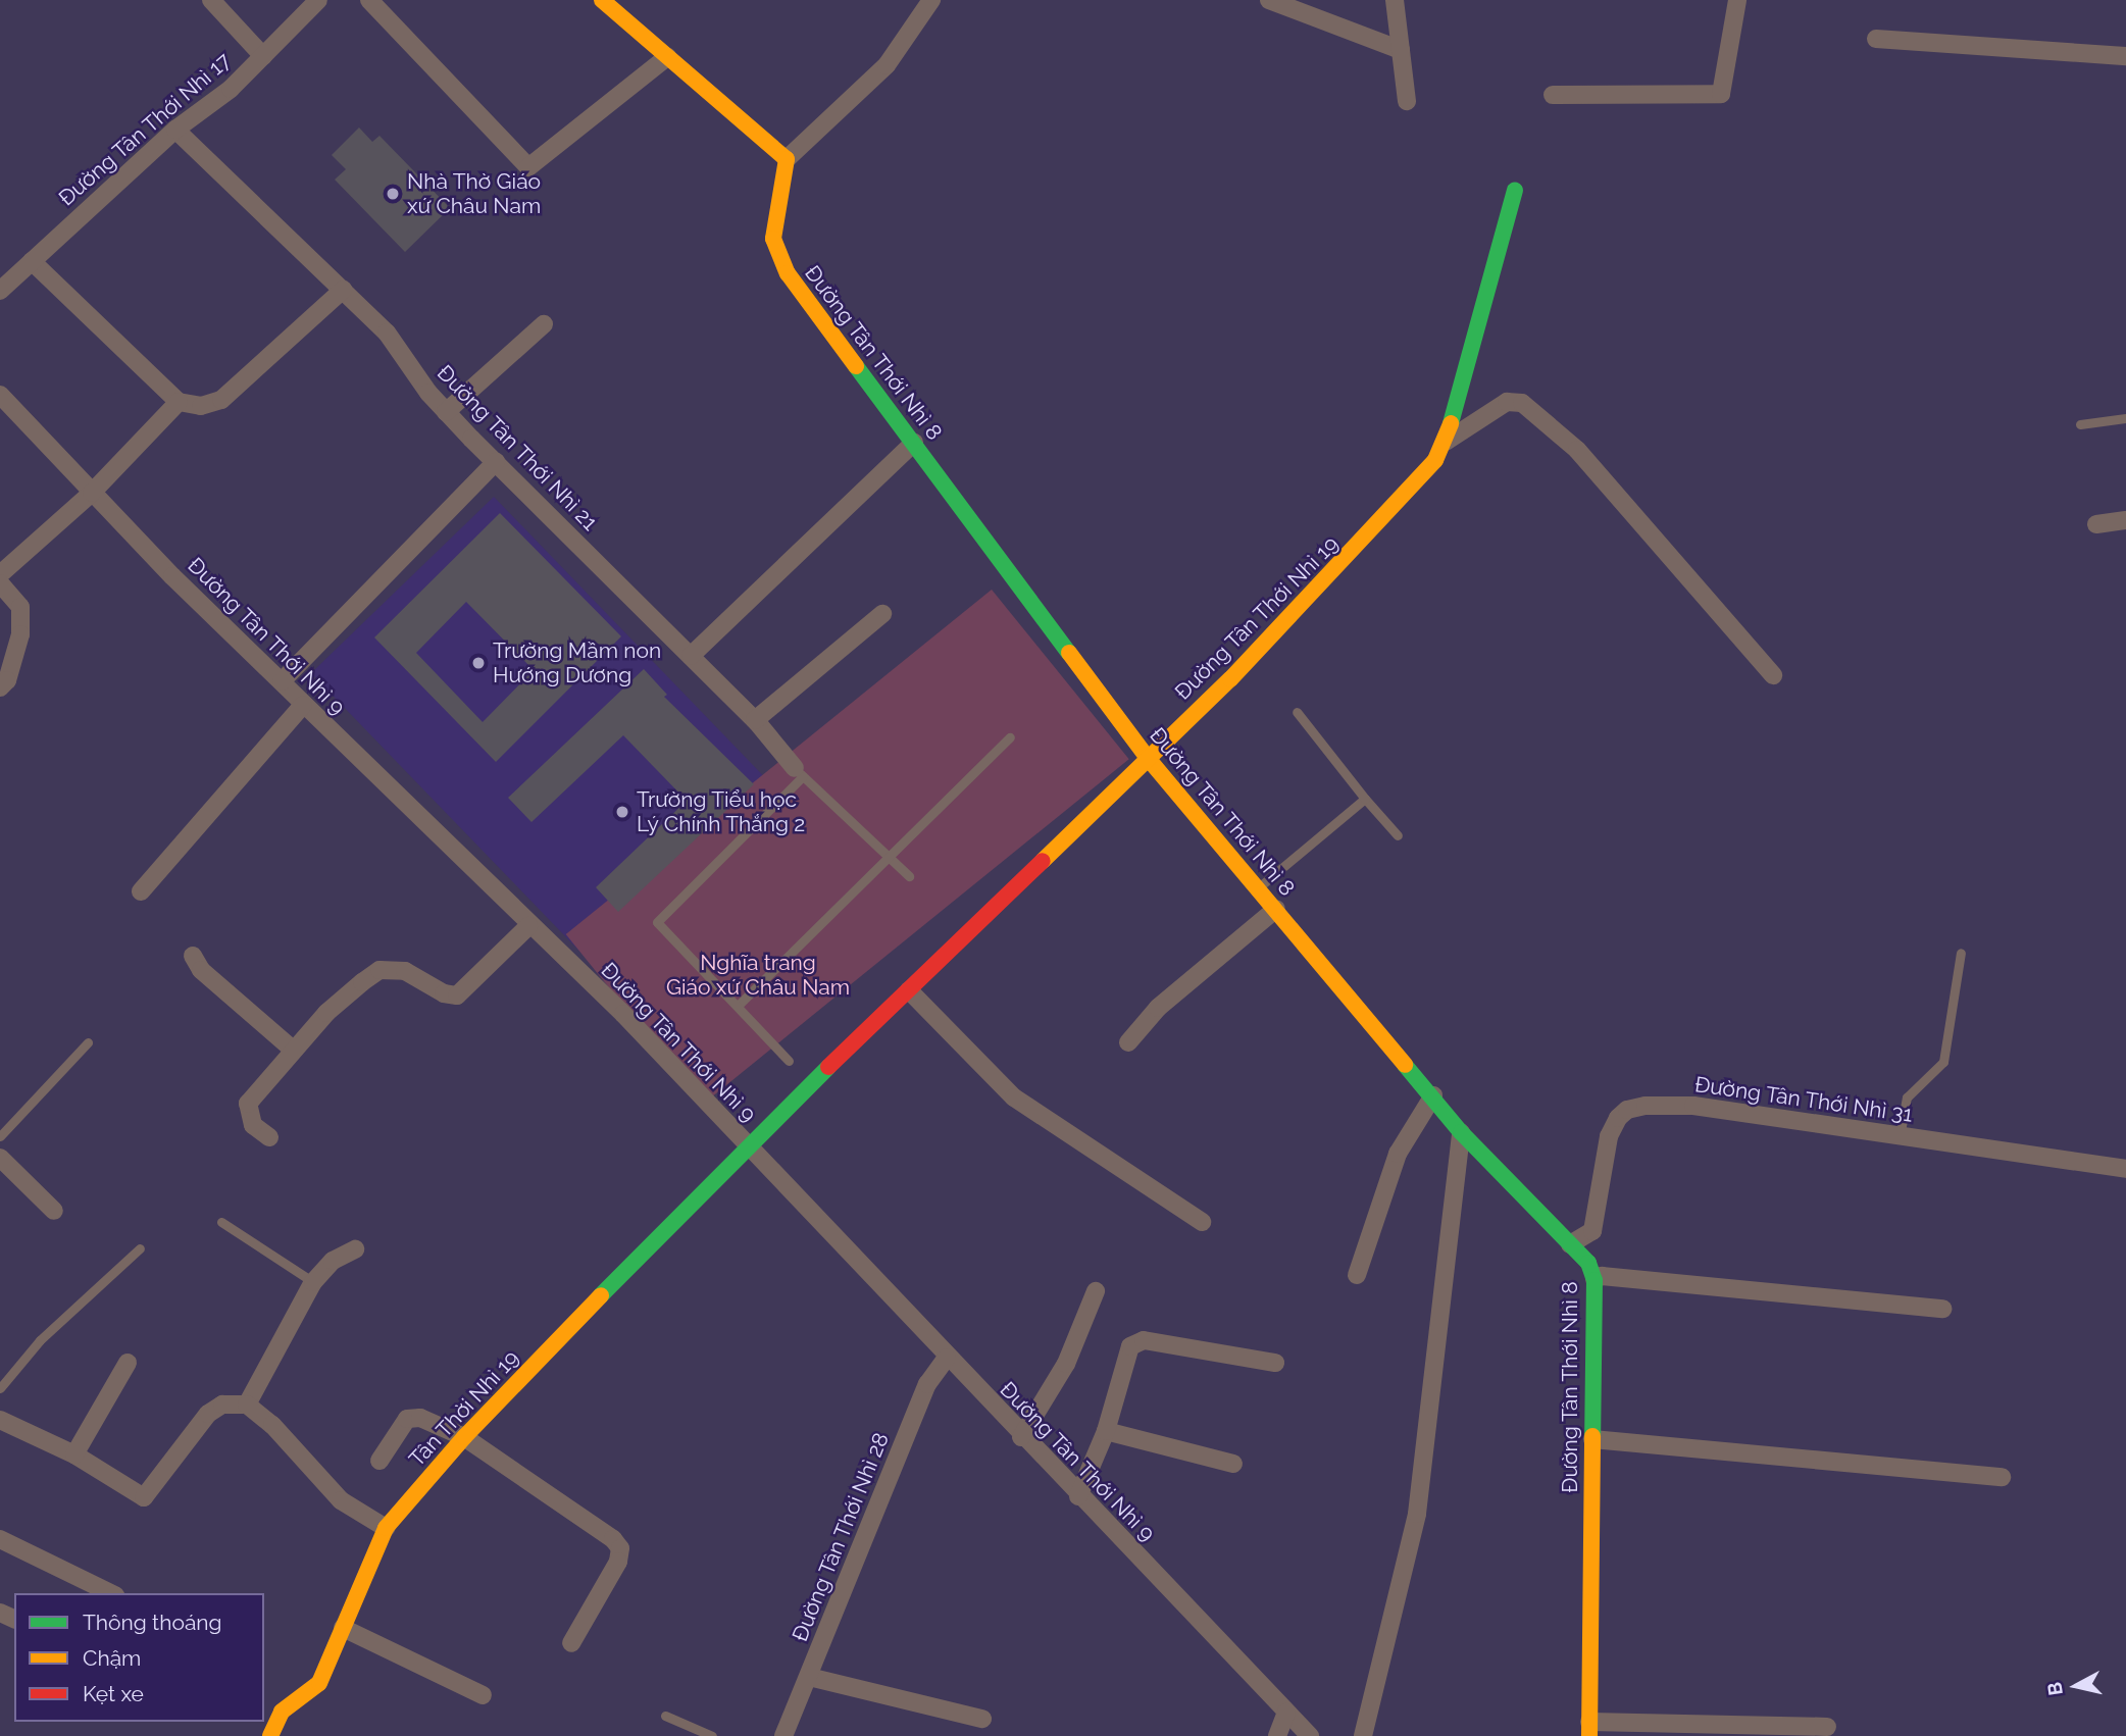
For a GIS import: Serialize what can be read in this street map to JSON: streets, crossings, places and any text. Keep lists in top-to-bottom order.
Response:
{
  "streets": {
    "street": [
      "Đường Tân Thới Nhì 17",
      "Đường Tân Thới Nhì 8",
      "Đường Tân Thới Nhì 21",
      "Đường Tân Thới Nhì 19",
      "Đường Tân Thới Nhì 9",
      "Đường Tân Thới Nhì 31",
      "Tân Thời Nhì 19",
      "Đường Tân Thới Nhì 28"
    ]
  },
  "crossings": [
    ["Đường Tân Thới Nhì 17", "Đường Tân Thới Nhì 21"],
    ["Đường Tân Thới Nhì 8", "Đường Tân Thới Nhì 19"],
    ["Đường Tân Thới Nhì 8", "Đường Tân Thới Nhì 31"],
    ["Đường Tân Thới Nhì 19", "Đường Tân Thới Nhì 9"],
    ["Đường Tân Thới Nhì 19", "Tân Thời Nhì 19"],
    ["Đường Tân Thới Nhì 9", "Tân Thời Nhì 19"],
    ["Đường Tân Thới Nhì 9", "Đường Tân Thới Nhì 28"]
  ],
  "parks": ["Nghĩa trang Giáo xứ Châu Nam"],
  "places": ["Nhà Thờ Giáo xứ Châu Nam", "Trường Mầm non Hướng Dương", "Trường Tiểu học Lý Chính Thắng 2"],
  "legend": ["Thông thoáng", "Chậm", "Kẹt xe"],
  "north": "left"
}
